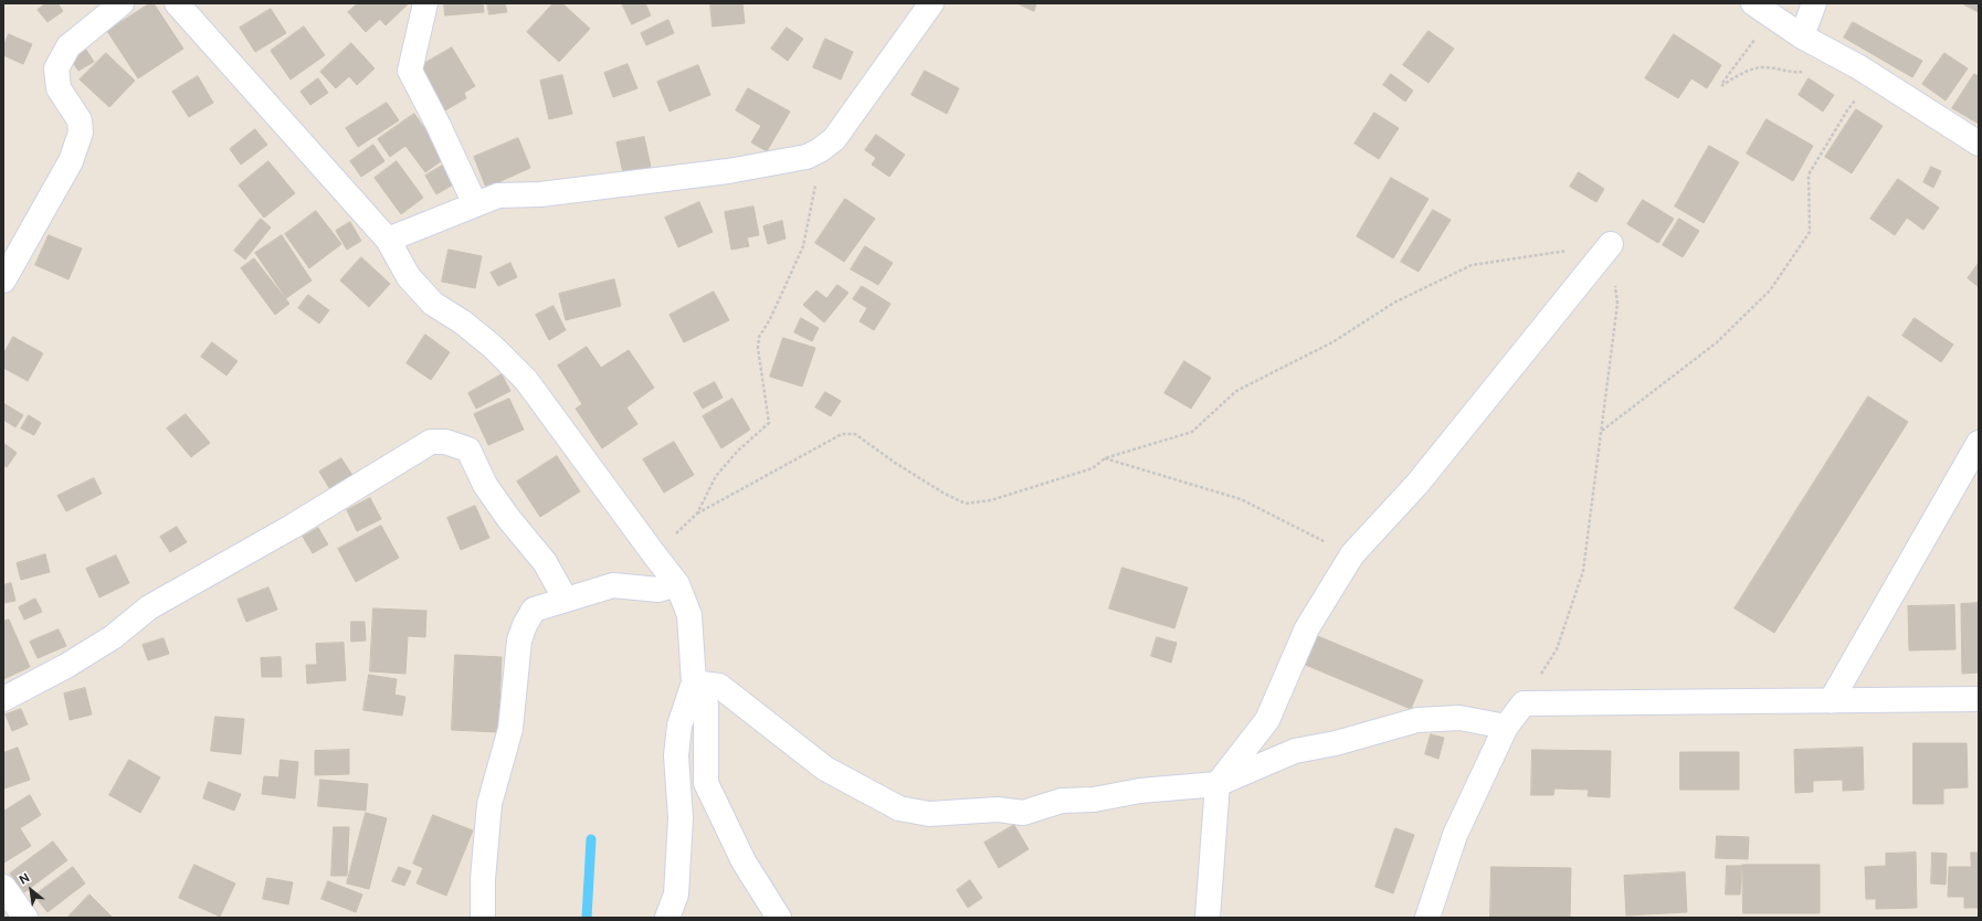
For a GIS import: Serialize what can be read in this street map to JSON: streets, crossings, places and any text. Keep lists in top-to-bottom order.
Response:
{
  "north": "top left"
}
